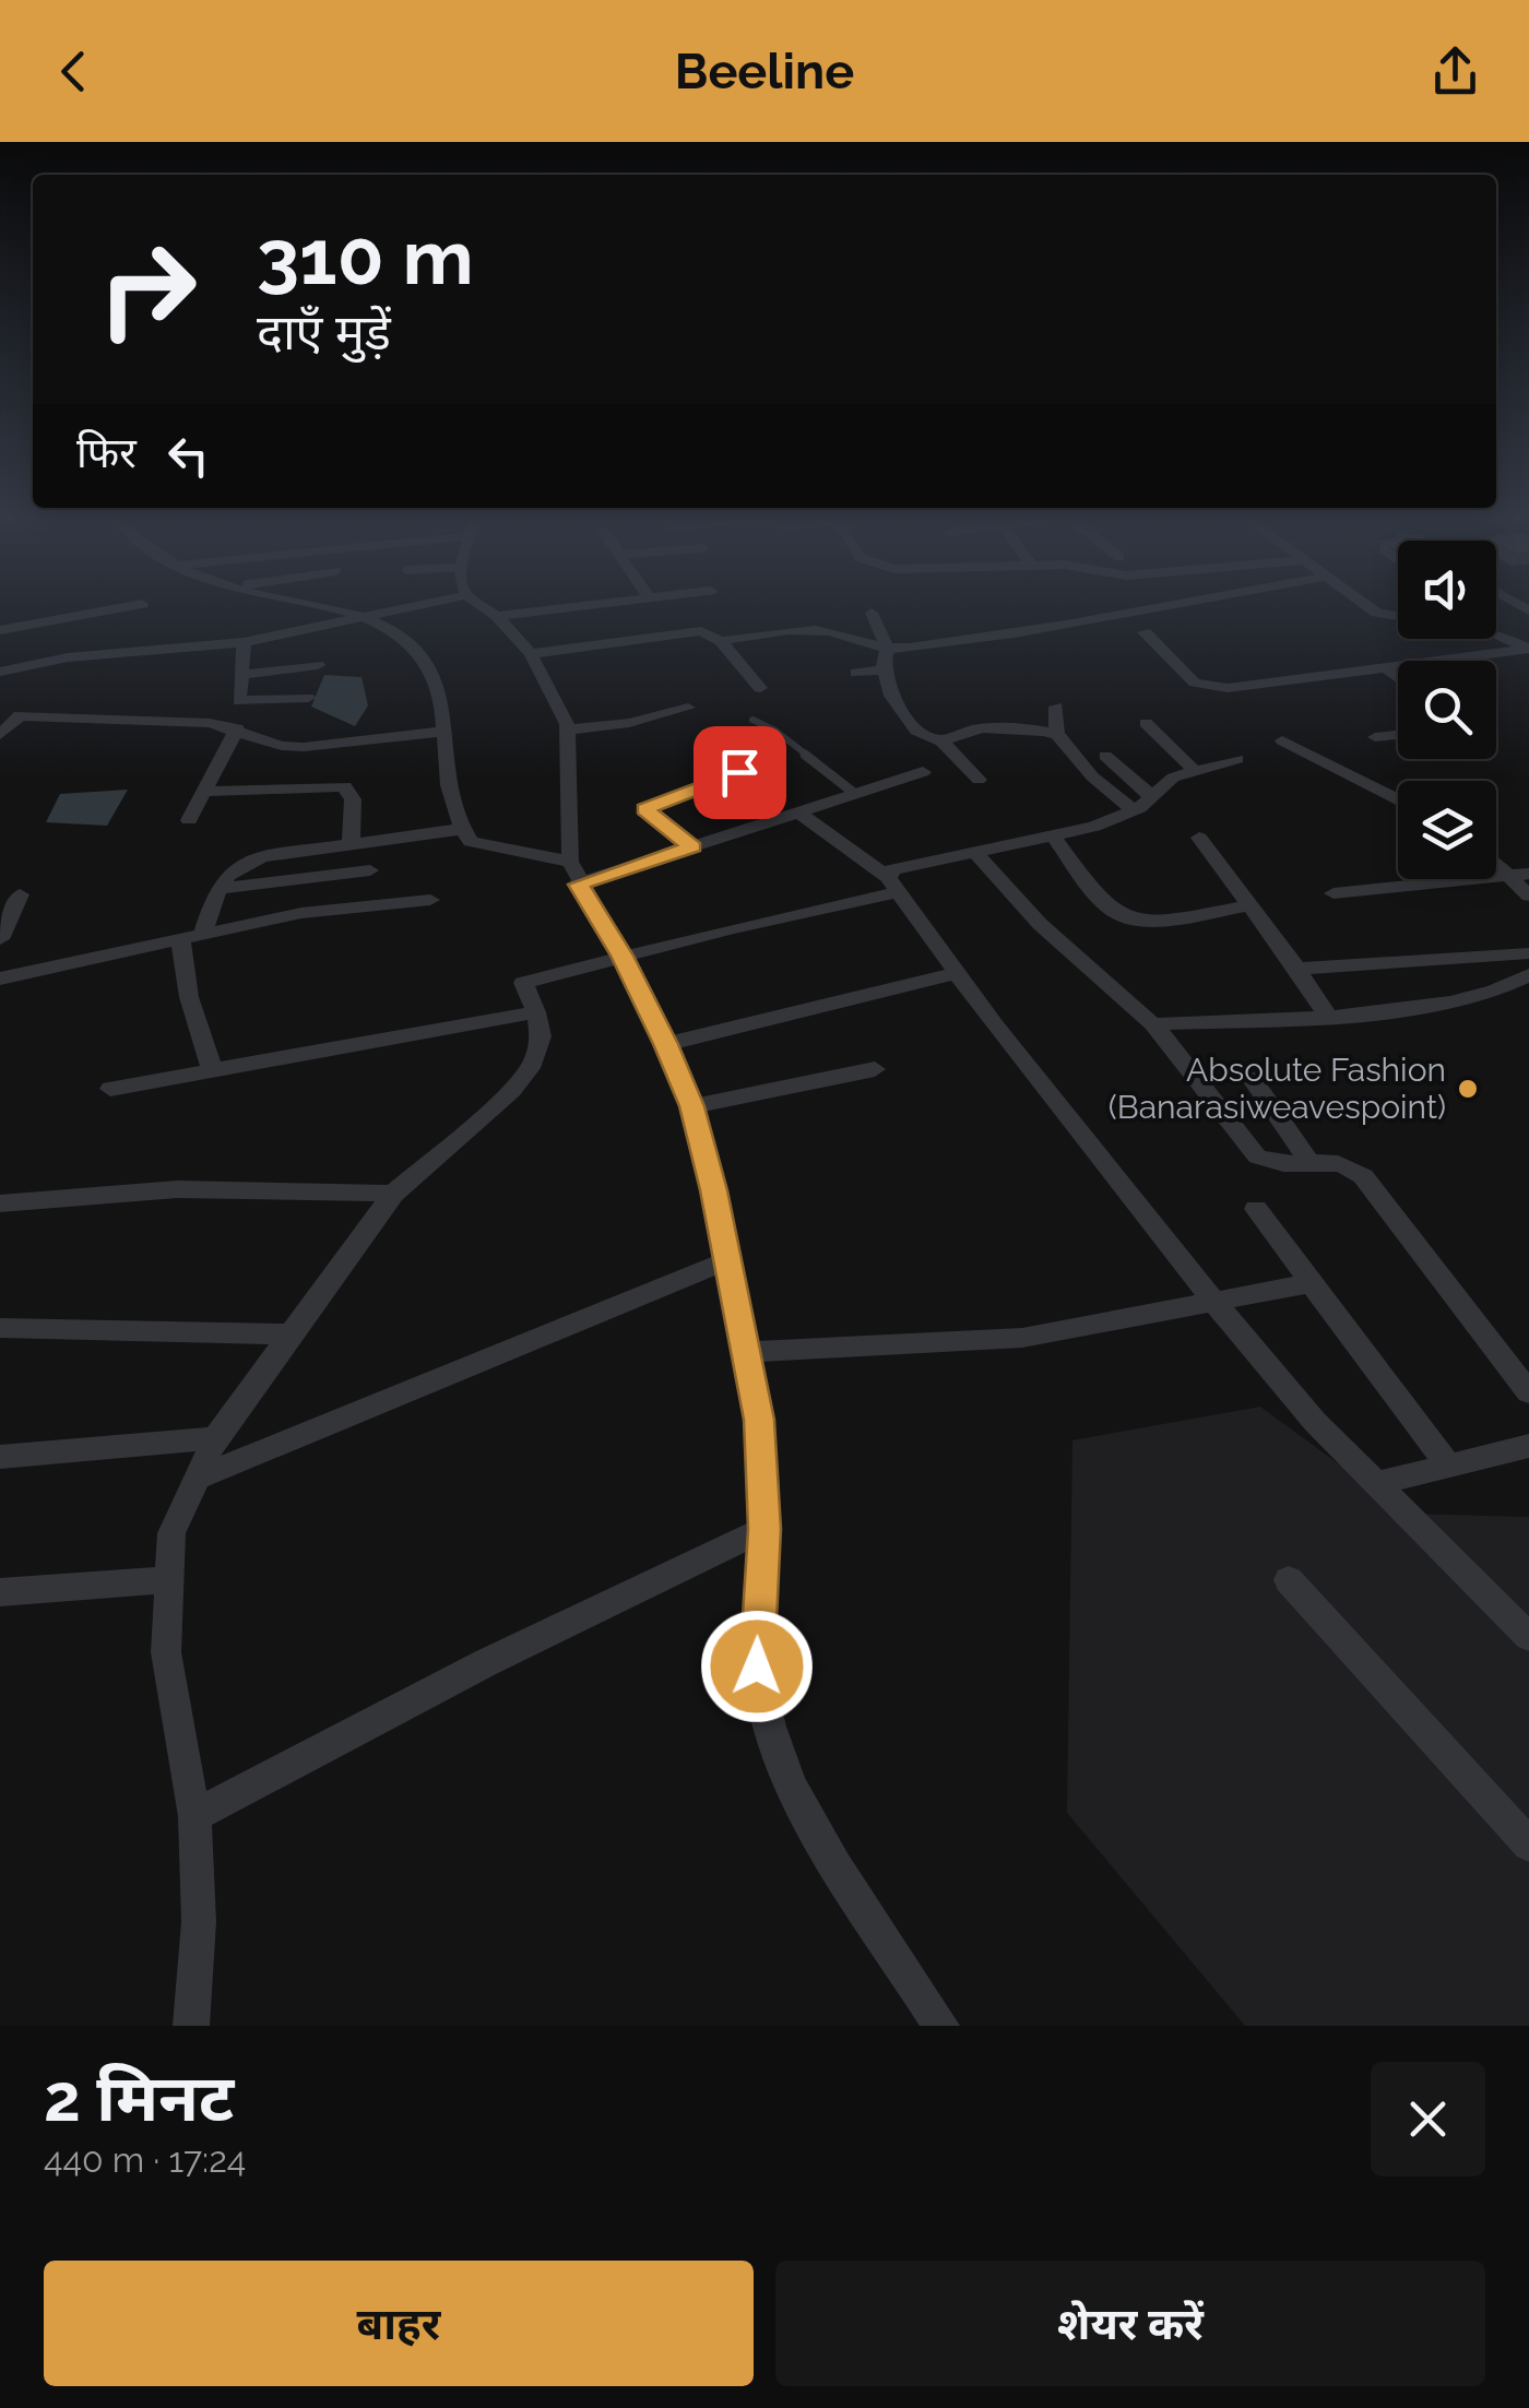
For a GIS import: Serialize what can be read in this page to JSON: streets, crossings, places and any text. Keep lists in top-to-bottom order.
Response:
{
  "places": ["Absolute Fashion (Banarasiweavespoint)"],
  "page": {
    "header": "Beeline",
    "turn": ["310 m", "दाएँ मुड़ें"],
    "then": "फिर",
    "heading": ["2 मिनट", "440 m · 17:24"],
    "buttons": ["बाहर", "शेयर करें"]
  }
}
